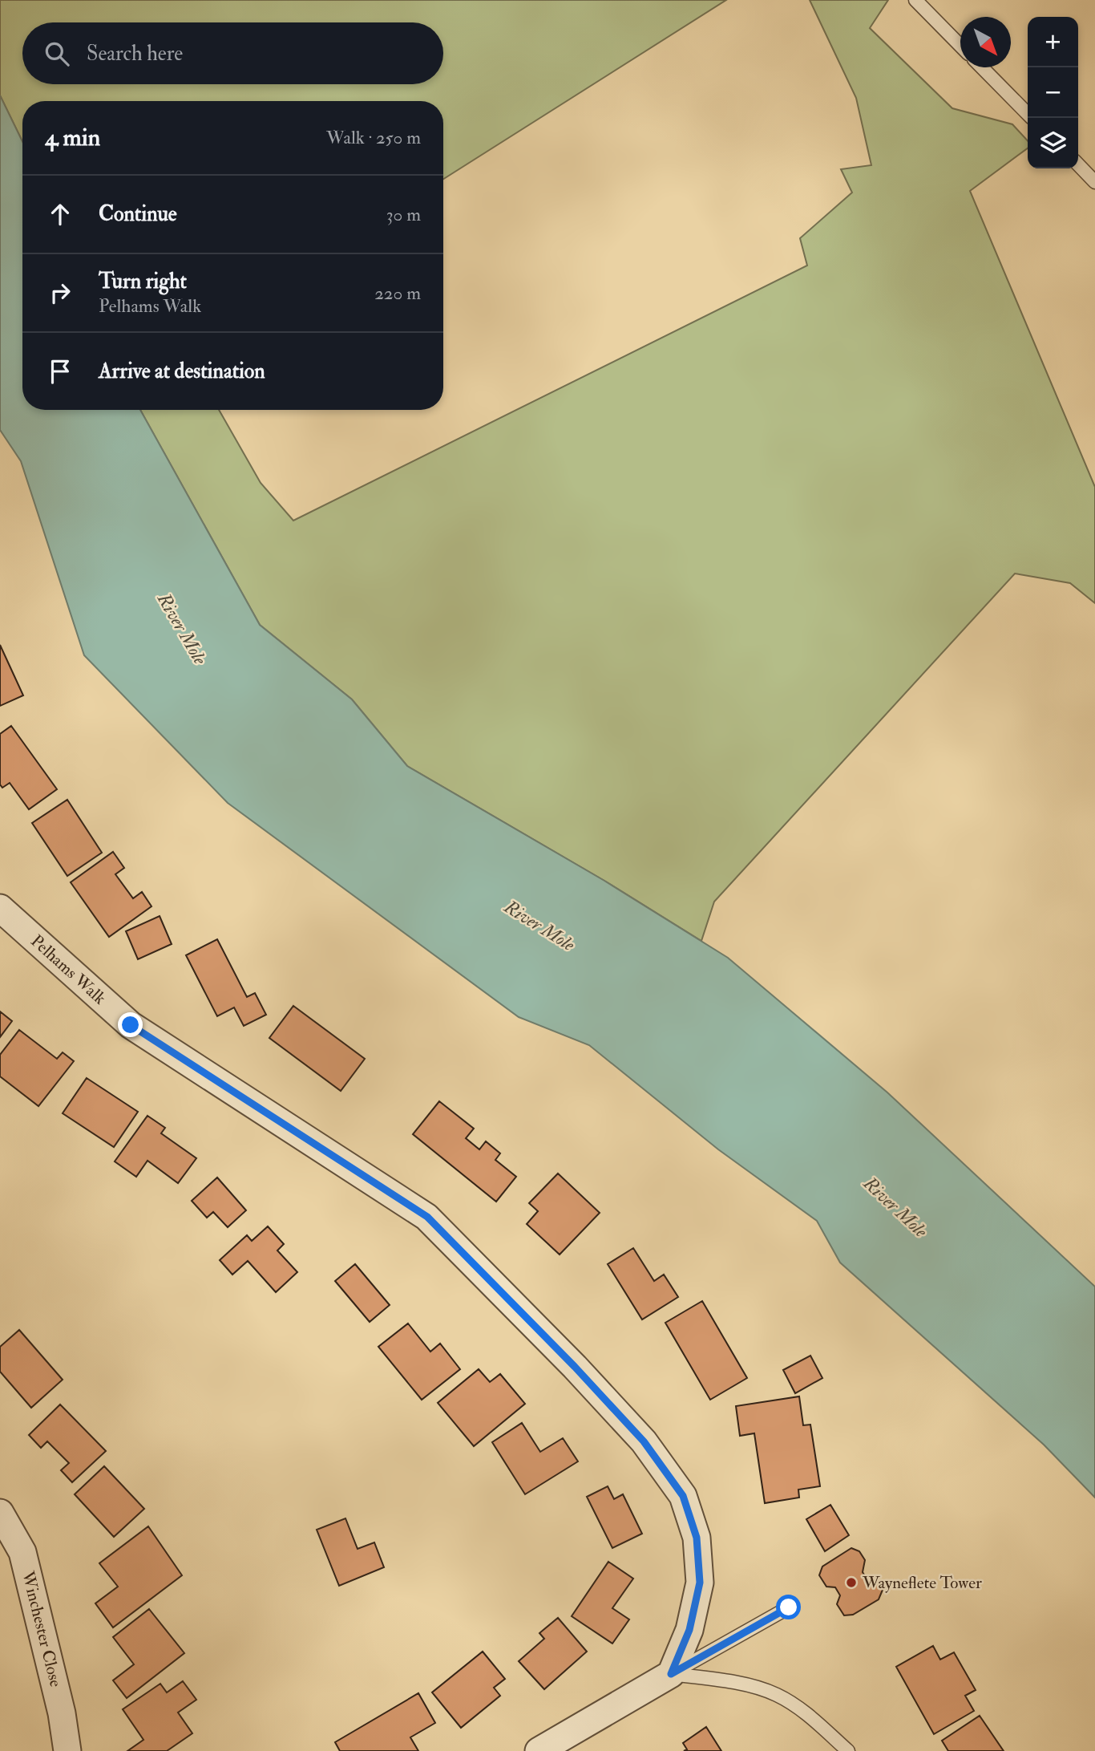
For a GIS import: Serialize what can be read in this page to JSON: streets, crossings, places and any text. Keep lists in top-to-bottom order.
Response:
{
  "streets": {
    "street": ["Pelhams Walk", "Winchester Close"]
  },
  "water": ["River Mole"],
  "places": ["Wayneflete Tower"],
  "north": "bottom right",
  "page": {
    "map_buttons": ["+", "−"],
    "search": "Search here",
    "heading": ["4 min", "Walk · 250 m"],
    "list": [
      ["Continue", "30 m"],
      ["Turn right", "Pelhams Walk", "220 m"],
      "Arrive at destination"
    ]
  }
}
